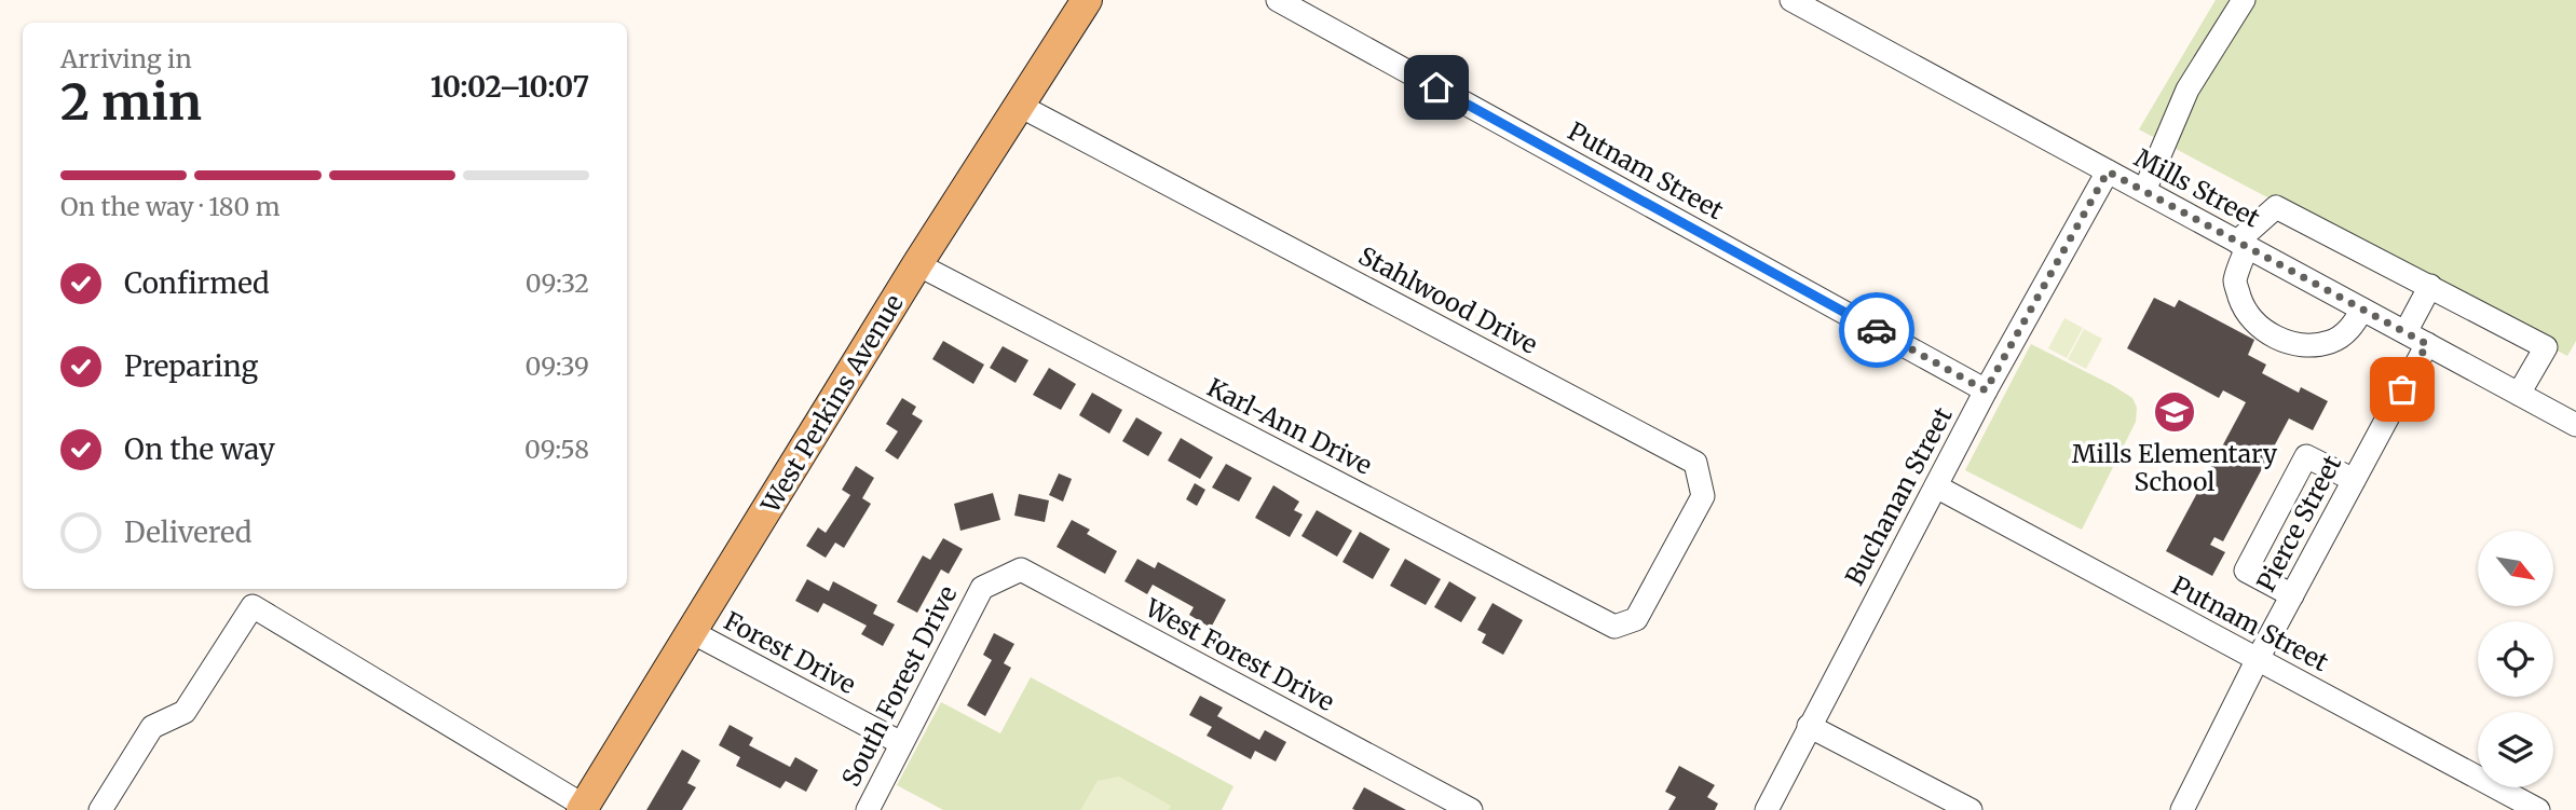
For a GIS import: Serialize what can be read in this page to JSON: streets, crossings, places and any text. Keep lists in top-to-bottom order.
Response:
{
  "streets": {
    "main road": ["West Perkins Avenue"],
    "street": [
      "Putnam Street",
      "Mills Street",
      "Stahlwood Drive",
      "Karl-Ann Drive",
      "Buchanan Street",
      "Pierce Street",
      "Forest Drive",
      "West Forest Drive",
      "South Forest Drive"
    ]
  },
  "crossings": [
    ["Putnam Street", "Buchanan Street"],
    ["Putnam Street", "Pierce Street"],
    ["Mills Street", "Buchanan Street"],
    ["Mills Street", "Pierce Street"],
    ["Stahlwood Drive", "West Perkins Avenue"],
    ["Stahlwood Drive", "Karl-Ann Drive"],
    ["West Perkins Avenue", "Karl-Ann Drive"],
    ["West Perkins Avenue", "Forest Drive"],
    ["Forest Drive", "South Forest Drive"],
    ["West Forest Drive", "South Forest Drive"]
  ],
  "places": {
    "school or university": ["Mills Elementary School"]
  },
  "north": "bottom right",
  "page": {
    "heading": ["2 min", "Arriving in", "10:02–10:07"],
    "bar": "On the way · 180 m",
    "list": [
      ["Confirmed", "09:32"],
      ["Preparing", "09:39"],
      ["On the way", "09:58"],
      "Delivered"
    ]
  }
}
